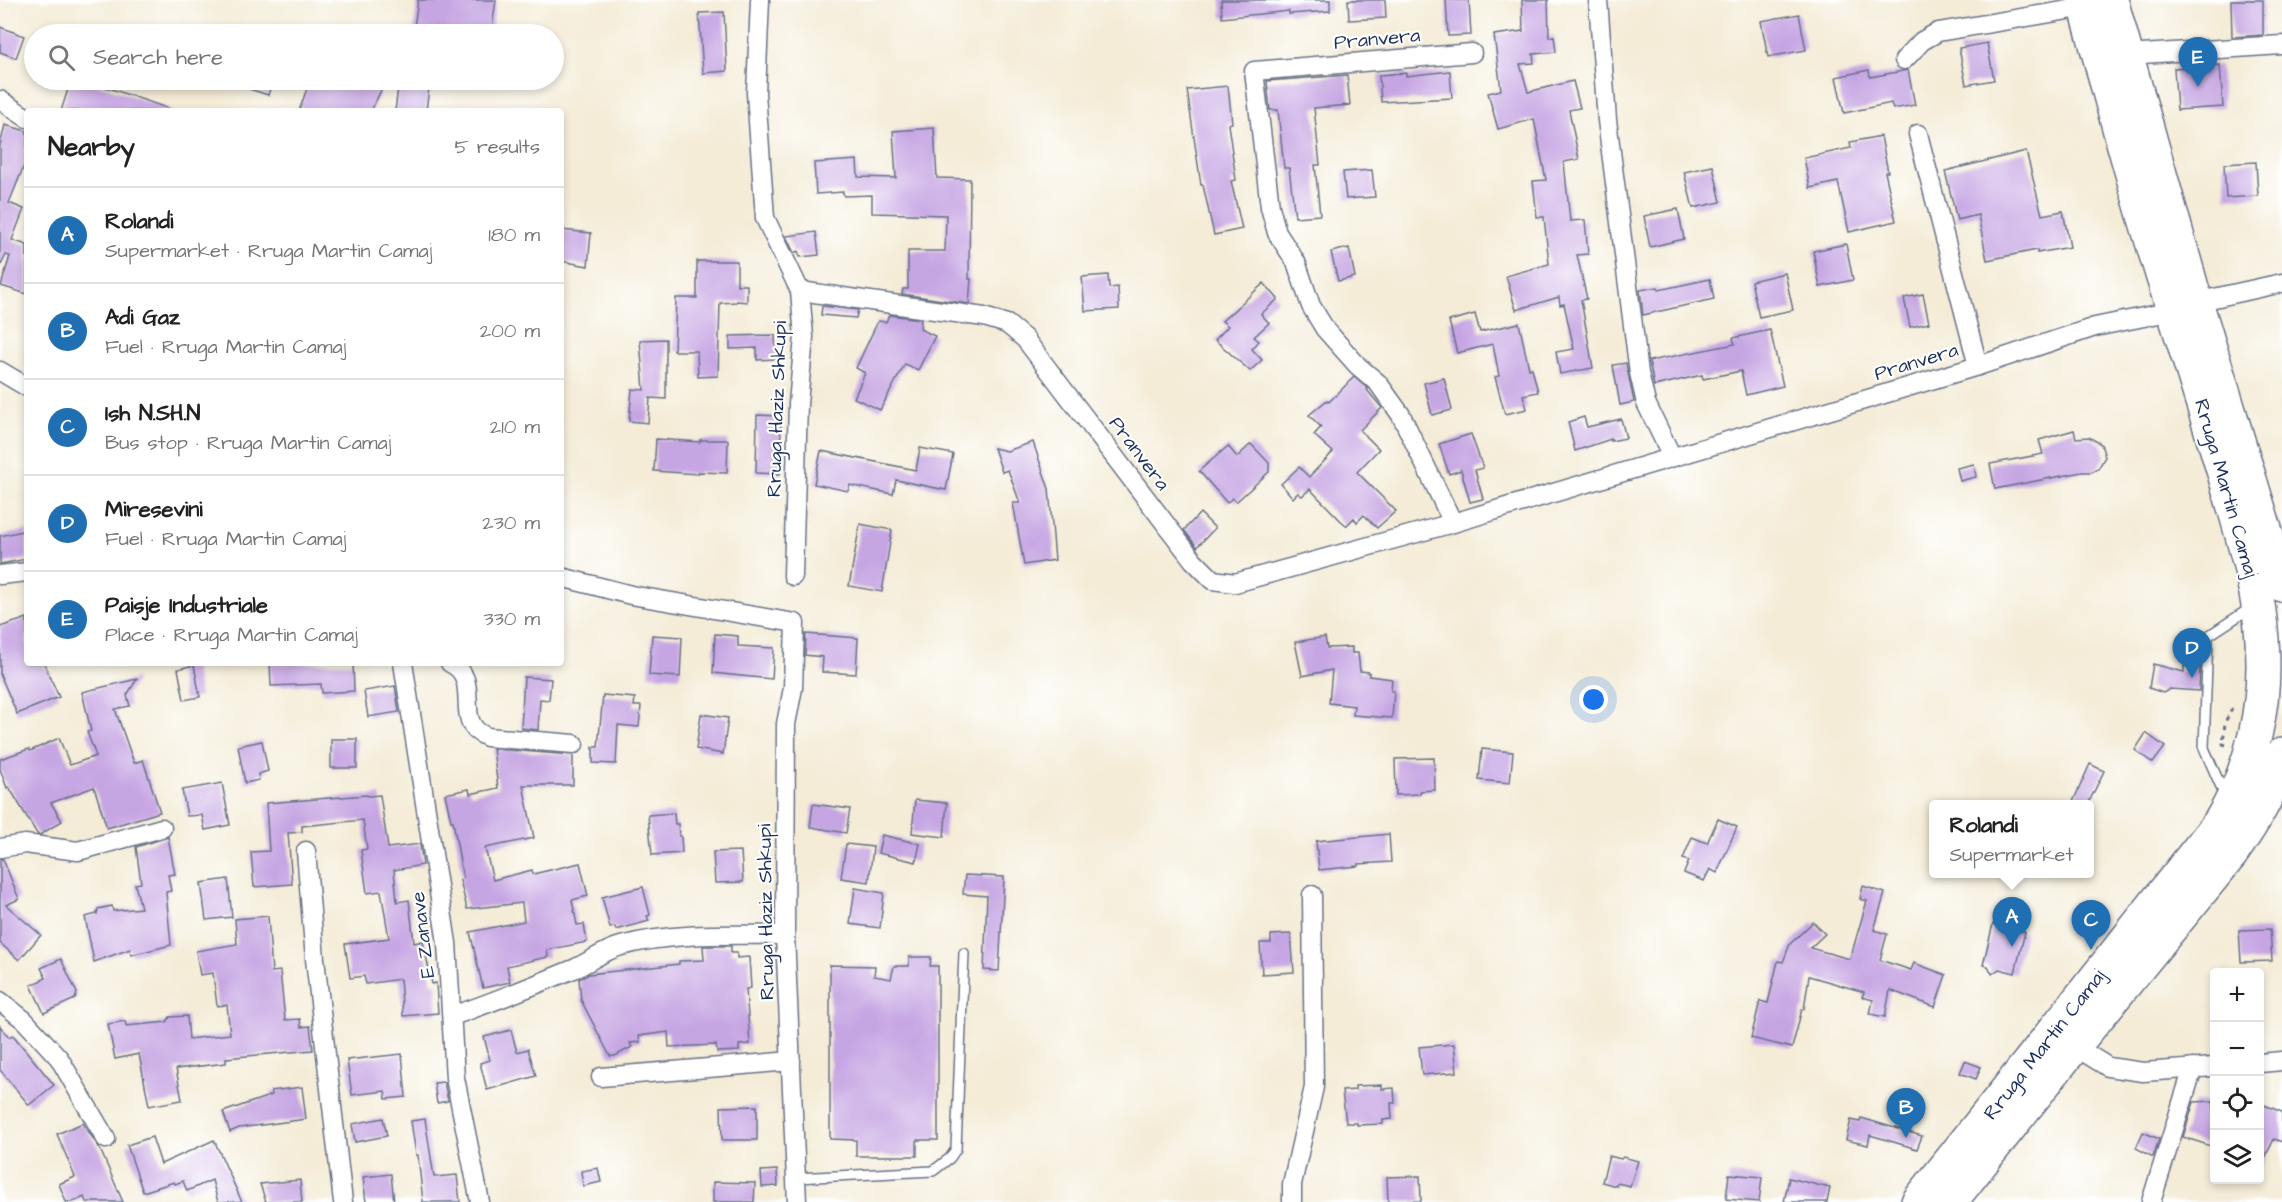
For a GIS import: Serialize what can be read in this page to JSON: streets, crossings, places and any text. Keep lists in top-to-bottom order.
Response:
{
  "streets": {
    "highway": ["Rruga Martin Camaj"],
    "street": ["Pranvera", "Rruga Haziz Shkupi", "E Zanave"]
  },
  "crossings": [
    ["Pranvera", "Rruga Haziz Shkupi"],
    ["Pranvera", "Rruga Martin Camaj"]
  ],
  "page": {
    "search": "Search here",
    "pins": [
      "E",
      "D",
      "A",
      "C",
      "B"
    ],
    "heading": ["Nearby", "5 results"],
    "list": [
      {
        "mark": "A",
        "name": "Rolandi",
        "note": "Supermarket · Rruga Martin Camaj",
        "value": "180 m"
      },
      {
        "mark": "B",
        "name": "Adi Gaz",
        "note": "Fuel · Rruga Martin Camaj",
        "value": "200 m"
      },
      {
        "mark": "C",
        "name": "Ish N.SH.N",
        "note": "Bus stop · Rruga Martin Camaj",
        "value": "210 m"
      },
      {
        "mark": "D",
        "name": "Miresevini",
        "note": "Fuel · Rruga Martin Camaj",
        "value": "230 m"
      },
      {
        "mark": "E",
        "name": "Paisje Industriale",
        "note": "Place · Rruga Martin Camaj",
        "value": "330 m"
      }
    ],
    "popup": ["Rolandi", "Supermarket"],
    "map_buttons": ["+", "−"]
  }
}
